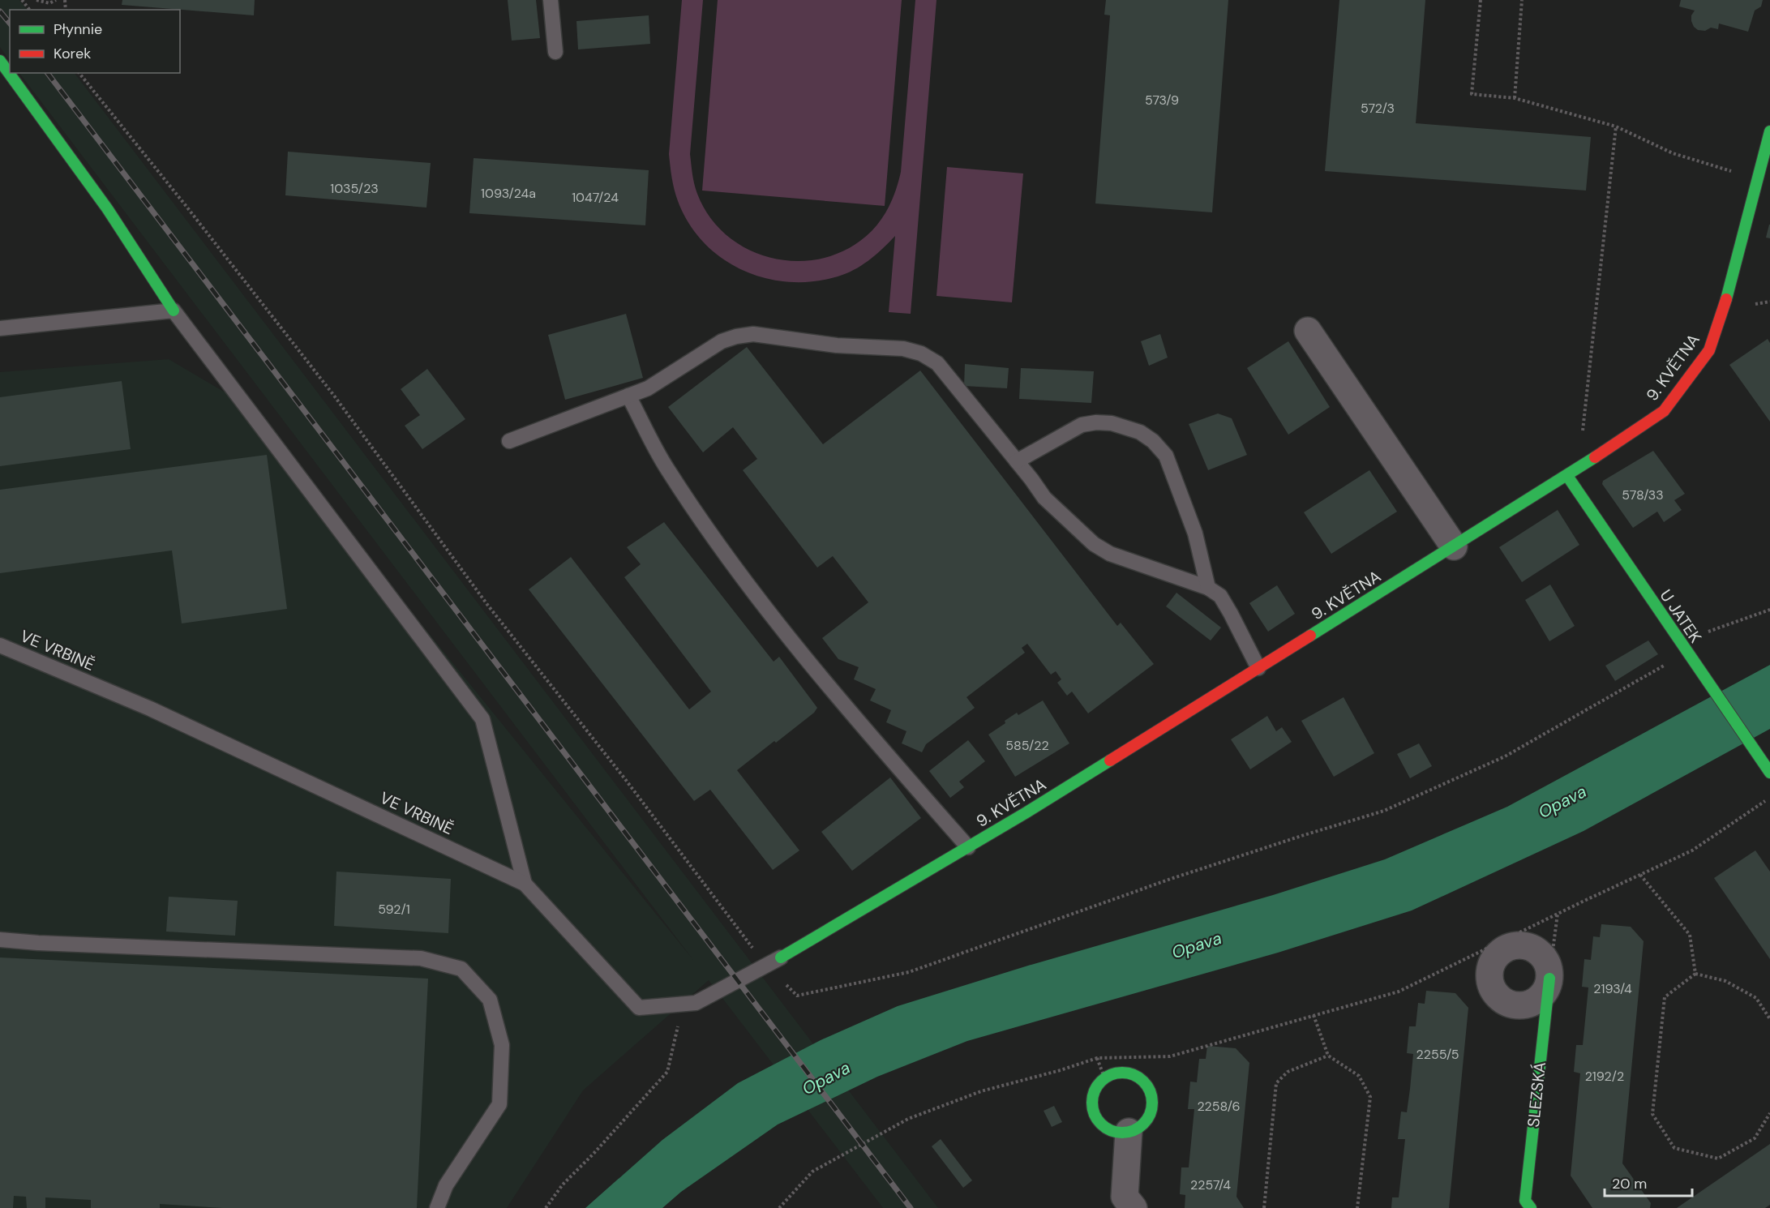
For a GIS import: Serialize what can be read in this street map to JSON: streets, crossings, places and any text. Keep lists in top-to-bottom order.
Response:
{
  "streets": {
    "street": ["9. KVĚTNA", "U JATEK", "SLEZSKÁ"],
    "lane": ["VE VRBINĚ"]
  },
  "crossings": [
    ["9. KVĚTNA", "U JATEK"],
    ["9. KVĚTNA", "VE VRBINĚ"]
  ],
  "water": ["Opava"],
  "house_numbers": [
    "573/9",
    "572/3",
    "1035/23",
    "1093/24a",
    "1047/24",
    "578/33",
    "585/22",
    "592/1",
    "2193/4",
    "2255/5",
    "2192/2",
    "2258/6",
    "2257/4"
  ],
  "legend": ["Płynnie", "Korek"],
  "scale_bar": "20 m"
}
